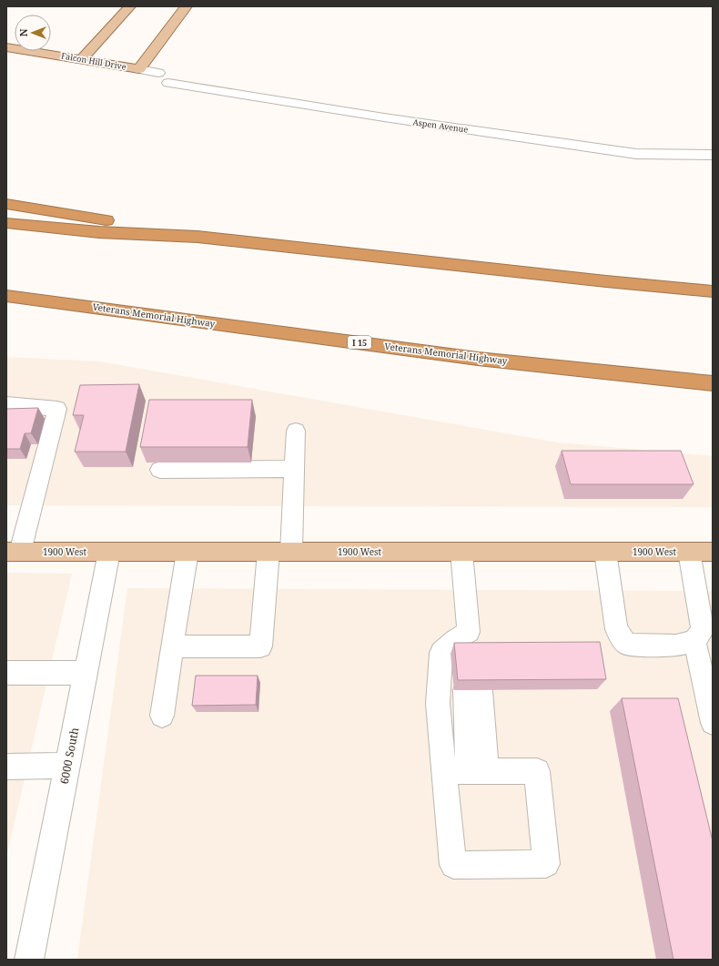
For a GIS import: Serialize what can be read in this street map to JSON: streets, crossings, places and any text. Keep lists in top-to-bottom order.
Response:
{
  "streets": {
    "highway": ["Veterans Memorial Highway", "I 15"],
    "main road": ["Falcon Hill Drive", "1900 West"],
    "street": ["Aspen Avenue", "6000 South"]
  },
  "crossings": [
    ["1900 West", "6000 South"]
  ],
  "north": "left"
}
